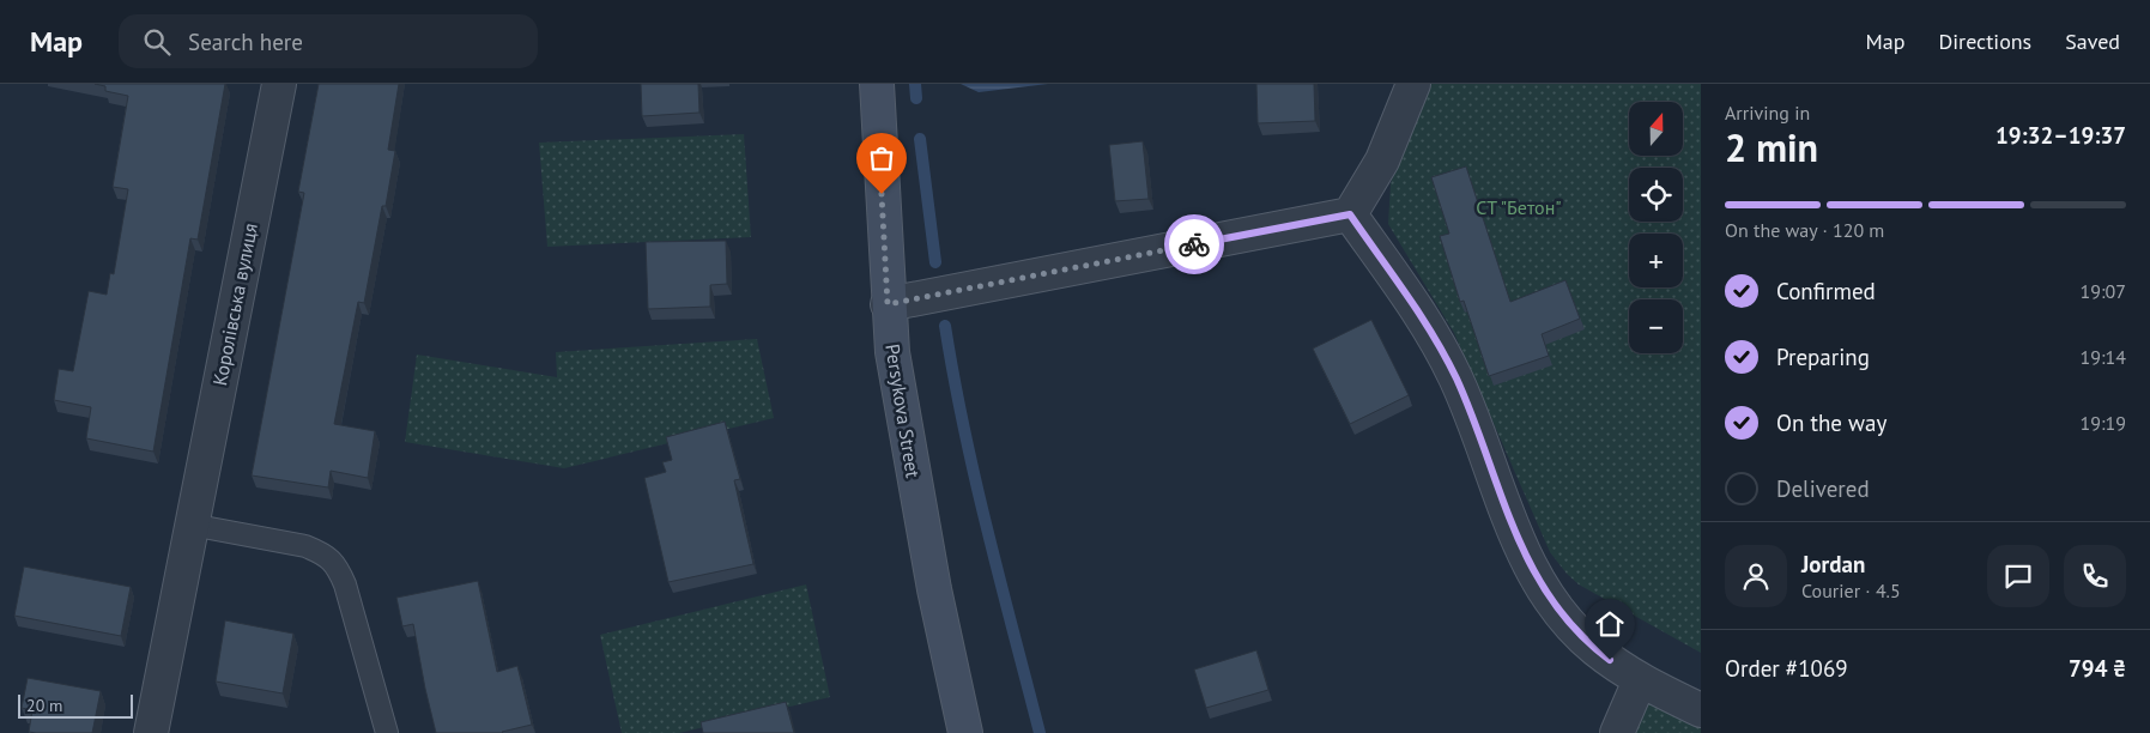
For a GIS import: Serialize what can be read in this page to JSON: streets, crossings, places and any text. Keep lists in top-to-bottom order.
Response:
{
  "streets": {
    "main road": ["Persykova Street"],
    "street": ["Королівська вулиця"]
  },
  "parks": ["СТ \"Бетон\""],
  "scale_bar": "20 m",
  "north": "top",
  "page": {
    "header": "Map",
    "search": "Search here",
    "nav": ["Map", "Directions", "Saved"],
    "heading": ["2 min", "Arriving in", "19:32–19:37"],
    "panel": [
      "Jordan",
      "Courier · 4.5",
      "Order #1069",
      "794 ₴"
    ],
    "map_buttons": ["+", "−"],
    "bar": "On the way · 120 m",
    "list": [
      ["Confirmed", "19:07"],
      ["Preparing", "19:14"],
      ["On the way", "19:19"],
      "Delivered"
    ],
    "scale": "20 m"
  }
}
